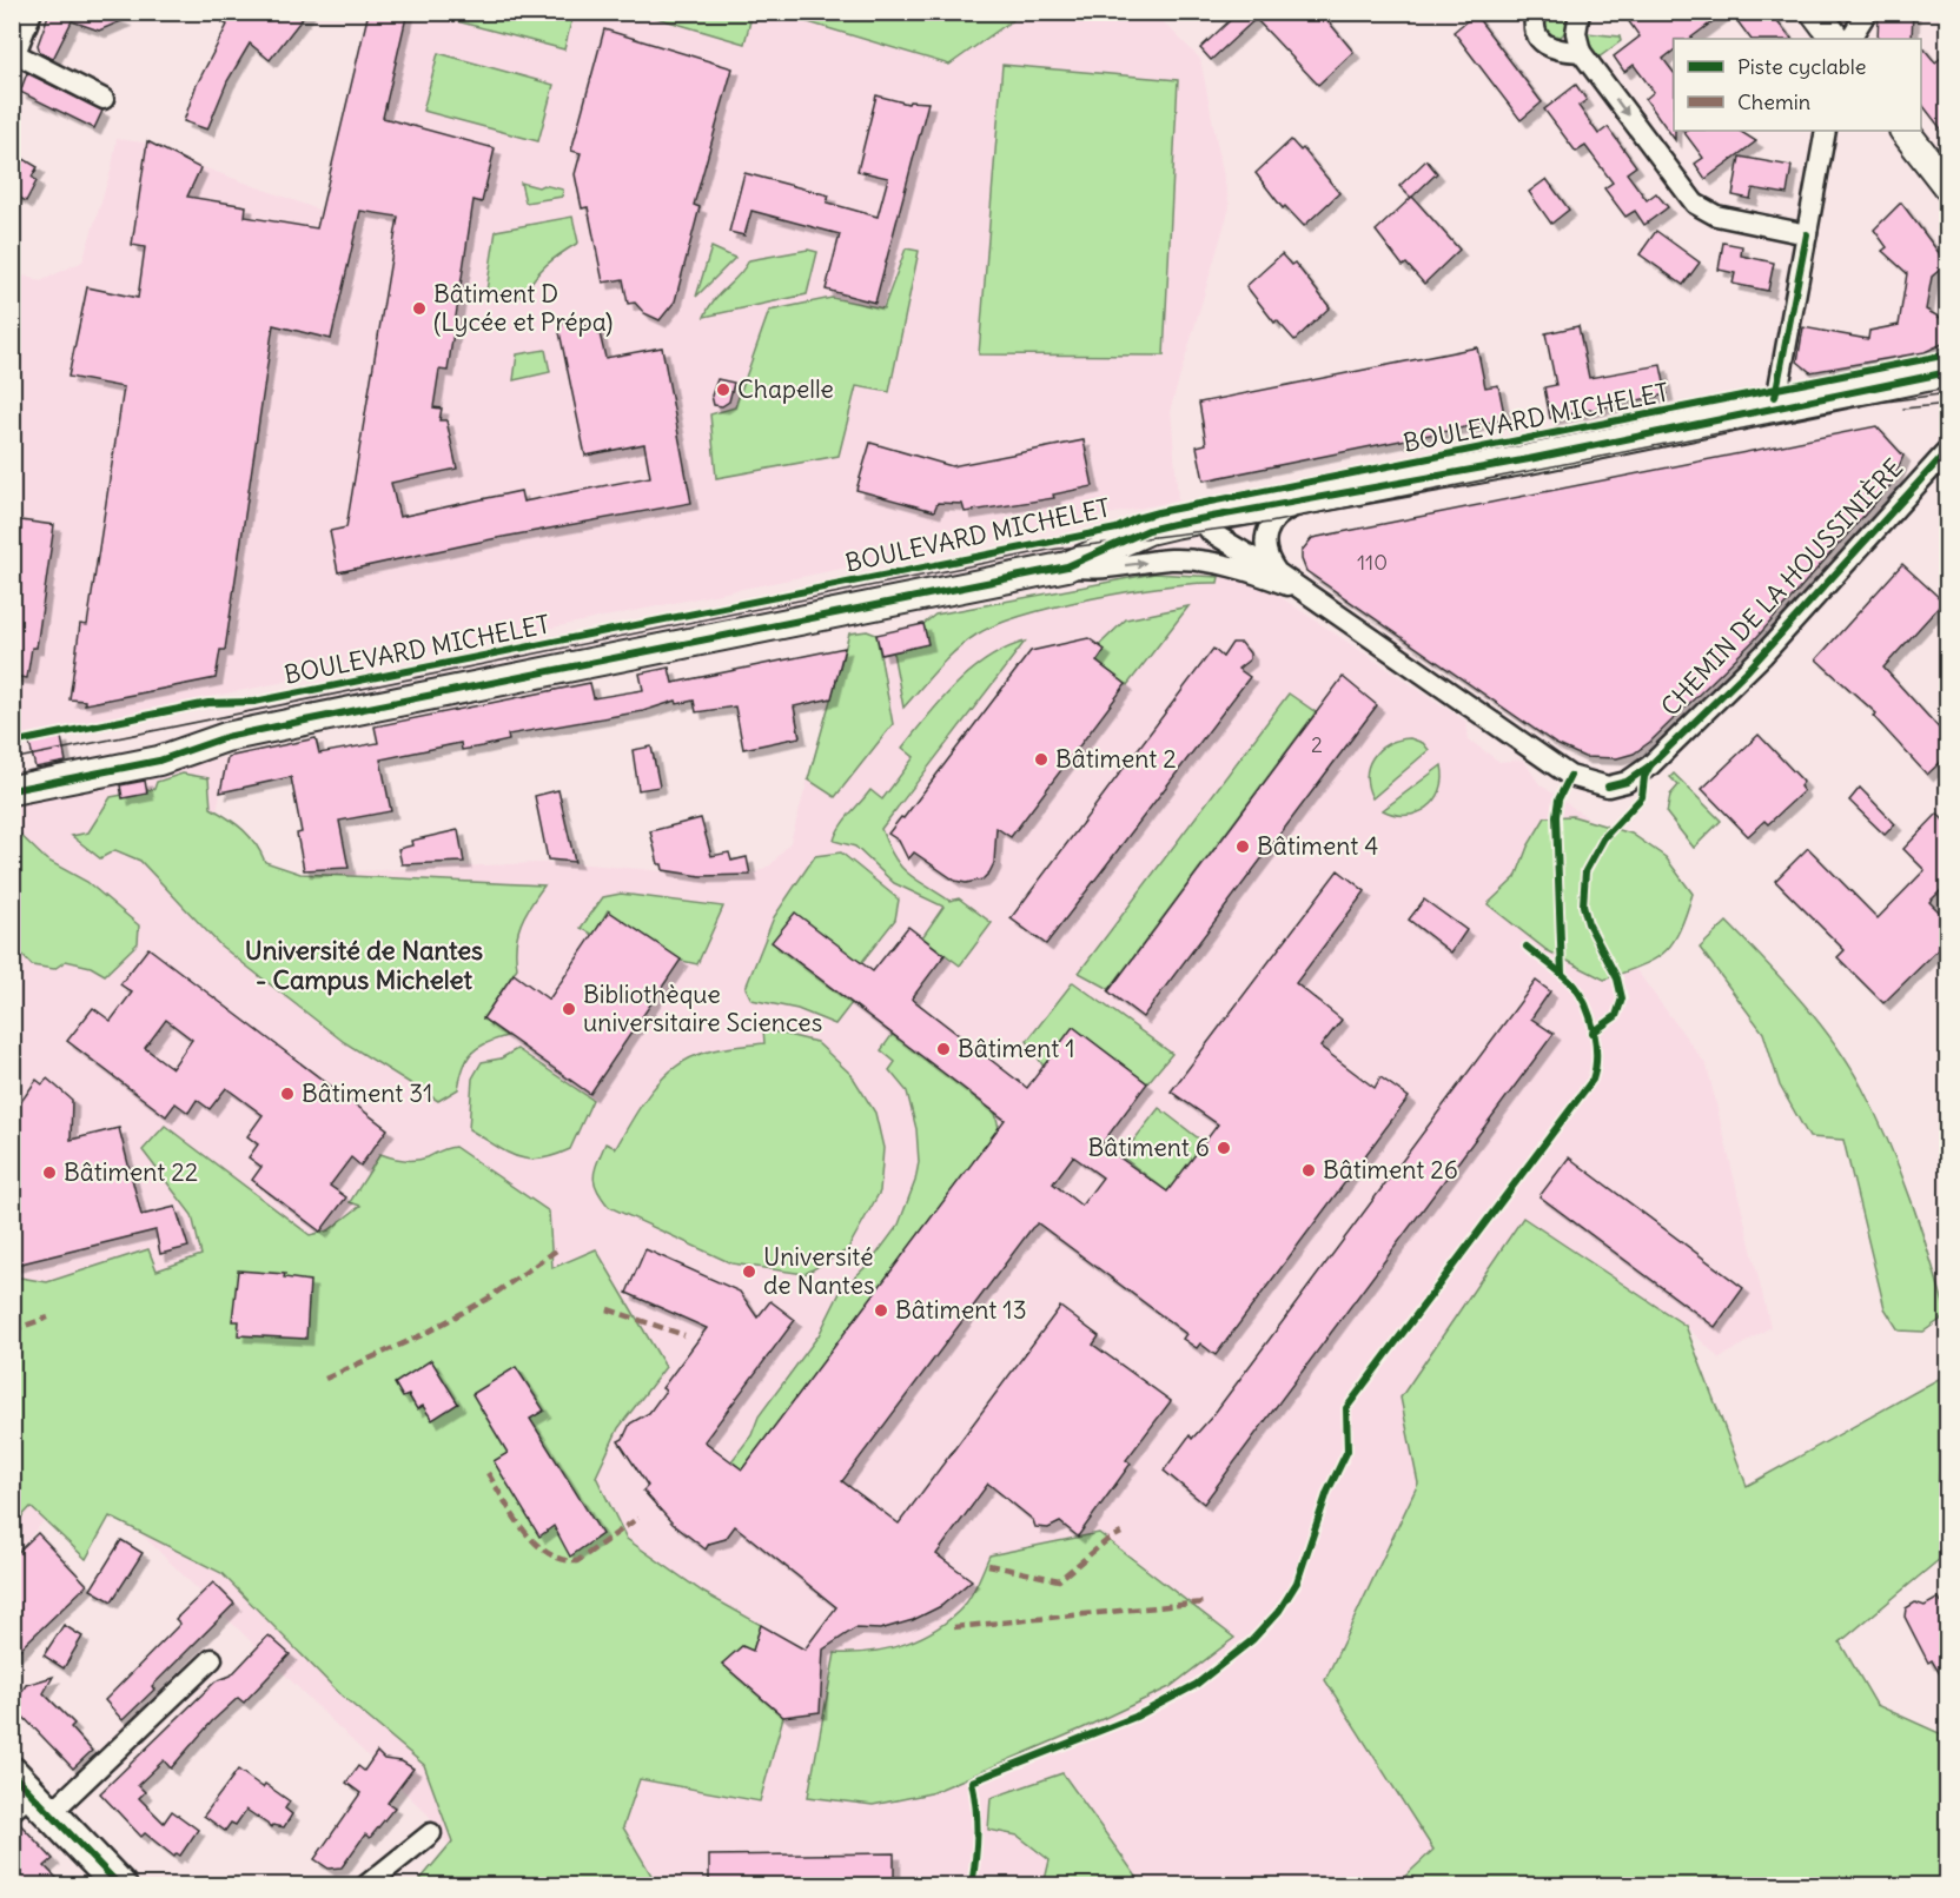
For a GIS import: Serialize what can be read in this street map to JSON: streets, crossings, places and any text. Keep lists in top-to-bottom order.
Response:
{
  "streets": {
    "street": ["BOULEVARD MICHELET", "CHEMIN DE LA HOUSSINIÈRE"]
  },
  "crossings": [
    ["BOULEVARD MICHELET", "CHEMIN DE LA HOUSSINIÈRE"]
  ],
  "districts": ["Université de Nantes - Campus Michelet"],
  "places": [
    "Bâtiment D (Lycée et Prépa)",
    "Chapelle",
    "Bâtiment 2",
    "Bâtiment 4",
    "Bibliothèque universitaire Sciences",
    "Bâtiment 1",
    "Bâtiment 31",
    "Bâtiment 6",
    "Bâtiment 26",
    "Bâtiment 22",
    "Université de Nantes",
    "Bâtiment 13"
  ],
  "house_numbers": ["110", "2"],
  "legend": ["Piste cyclable", "Chemin"]
}
